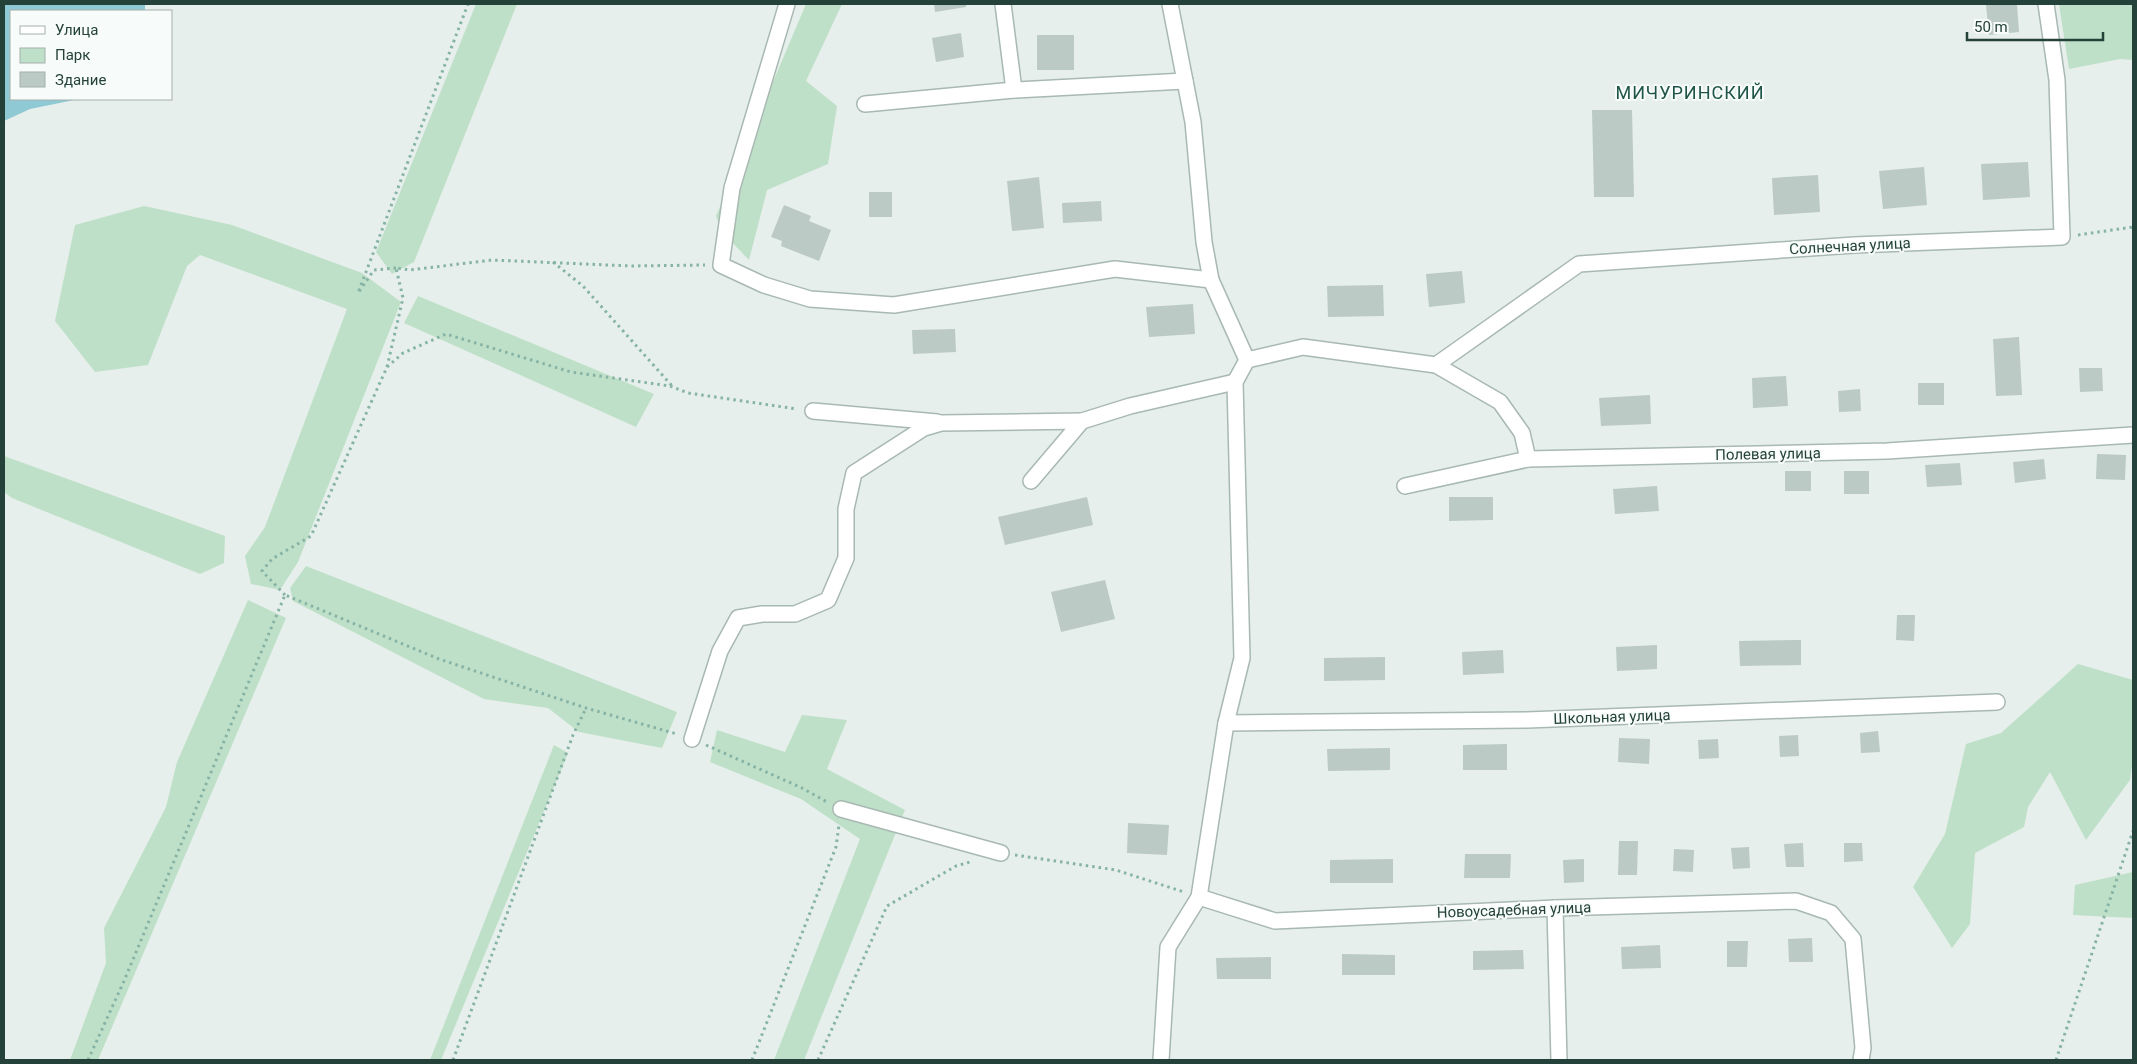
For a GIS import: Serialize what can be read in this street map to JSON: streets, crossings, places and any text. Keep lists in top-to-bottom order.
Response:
{
  "streets": {
    "street": [
      "Солнечная улица",
      "Полевая улица",
      "Школьная улица",
      "Новоусадебная улица"
    ]
  },
  "districts": ["МИЧУРИНСКИЙ"],
  "legend": ["Улица", "Парк", "Здание"],
  "scale_bar": "50 m"
}
